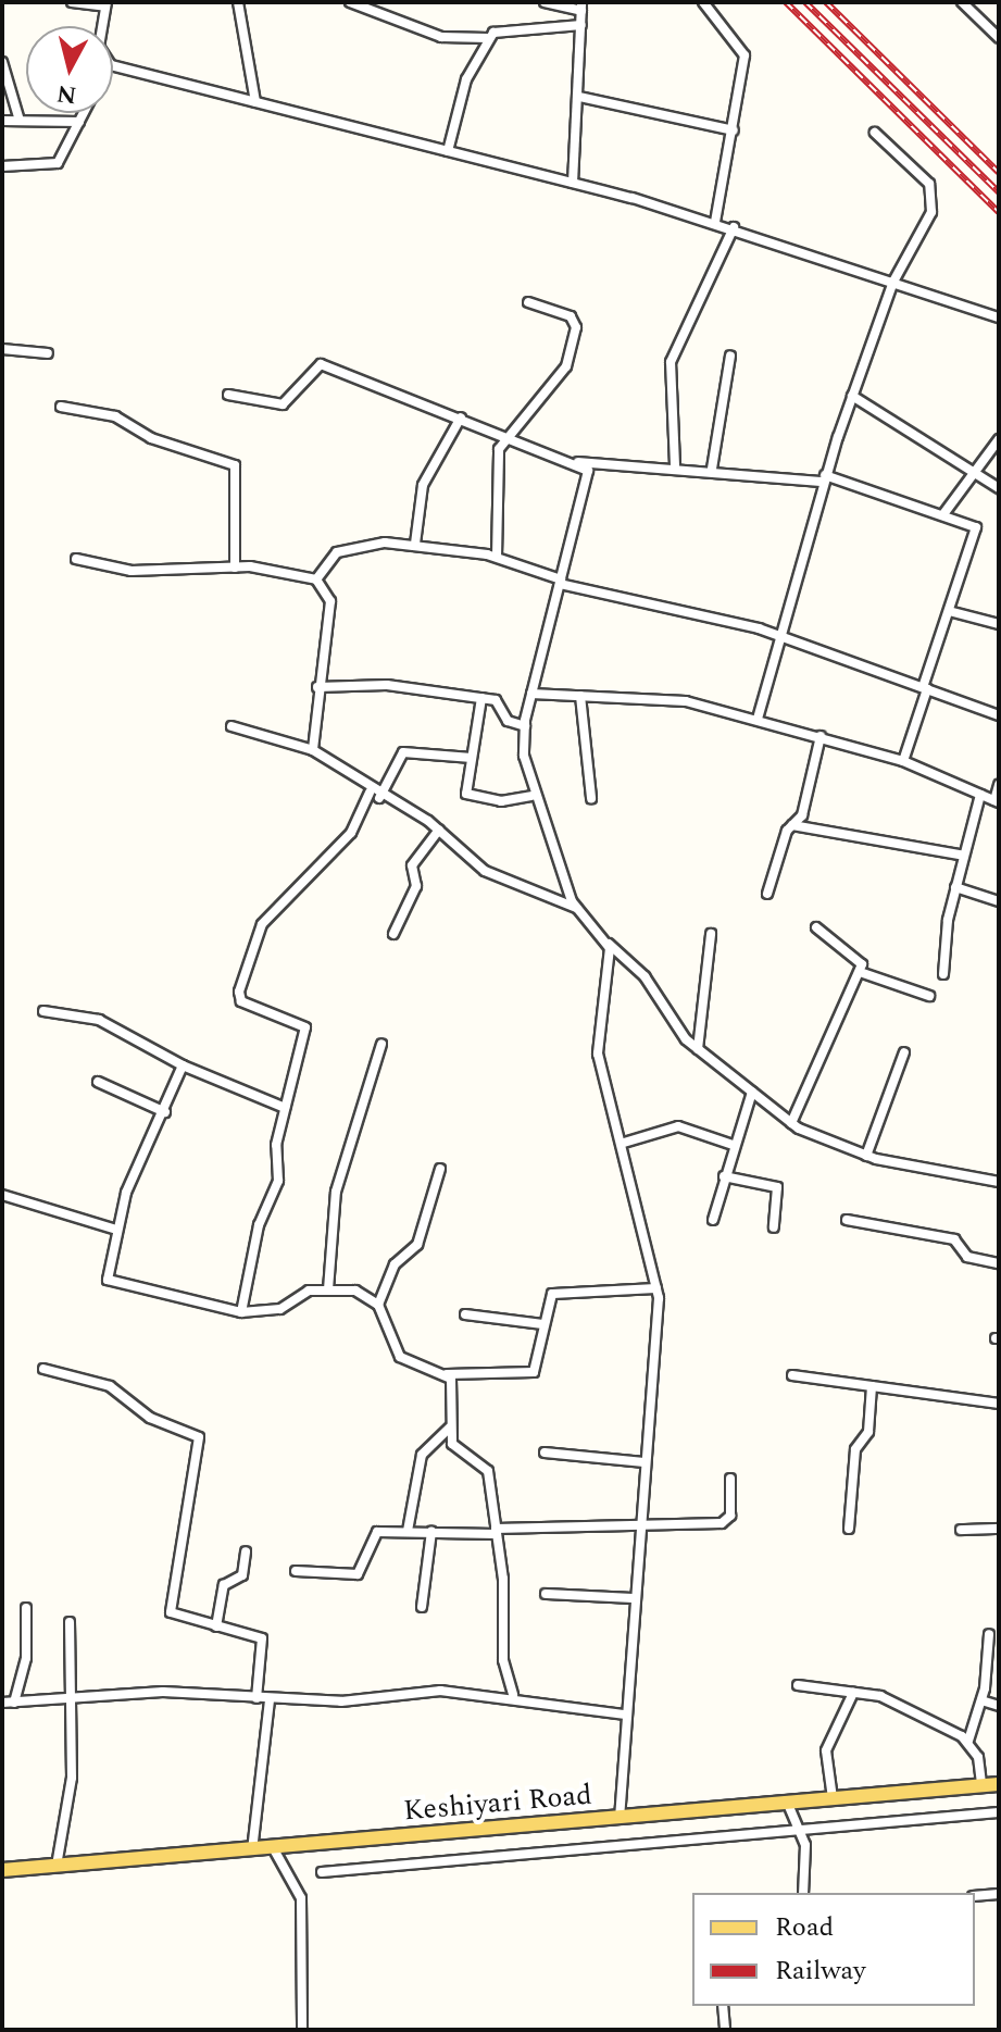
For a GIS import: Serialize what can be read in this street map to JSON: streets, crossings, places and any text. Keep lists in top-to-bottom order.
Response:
{
  "streets": {
    "main road": ["Keshiyari Road"]
  },
  "legend": ["Road", "Railway"],
  "north": "bottom"
}
